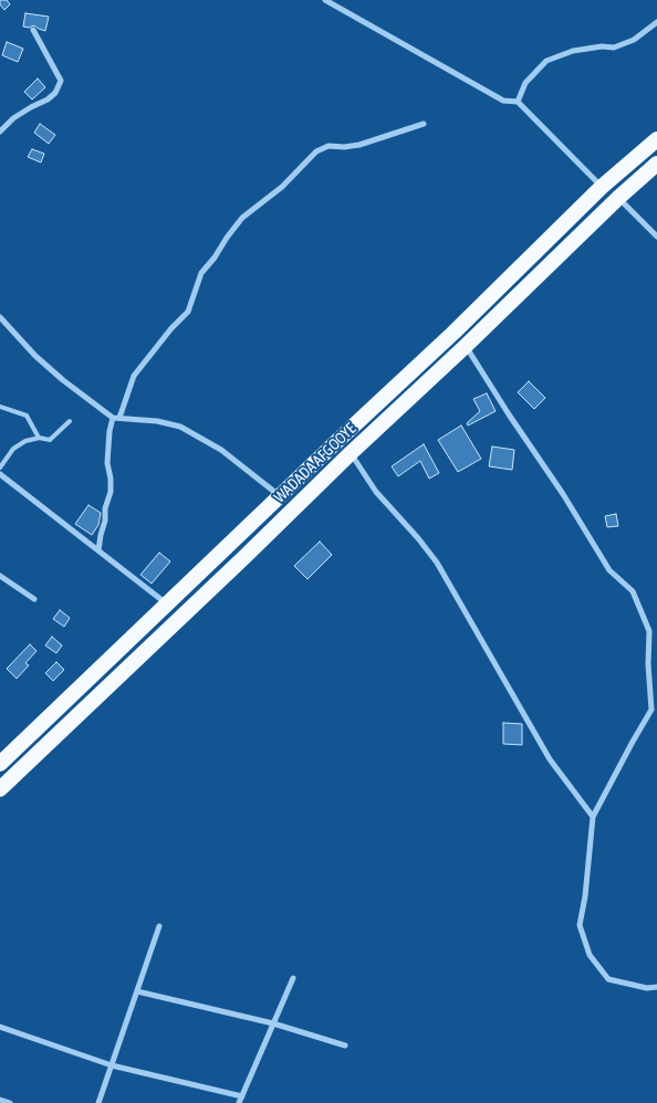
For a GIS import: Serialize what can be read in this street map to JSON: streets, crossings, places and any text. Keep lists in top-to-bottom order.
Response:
{
  "streets": {
    "highway": ["WADADA AFGOOYE"]
  }
}
